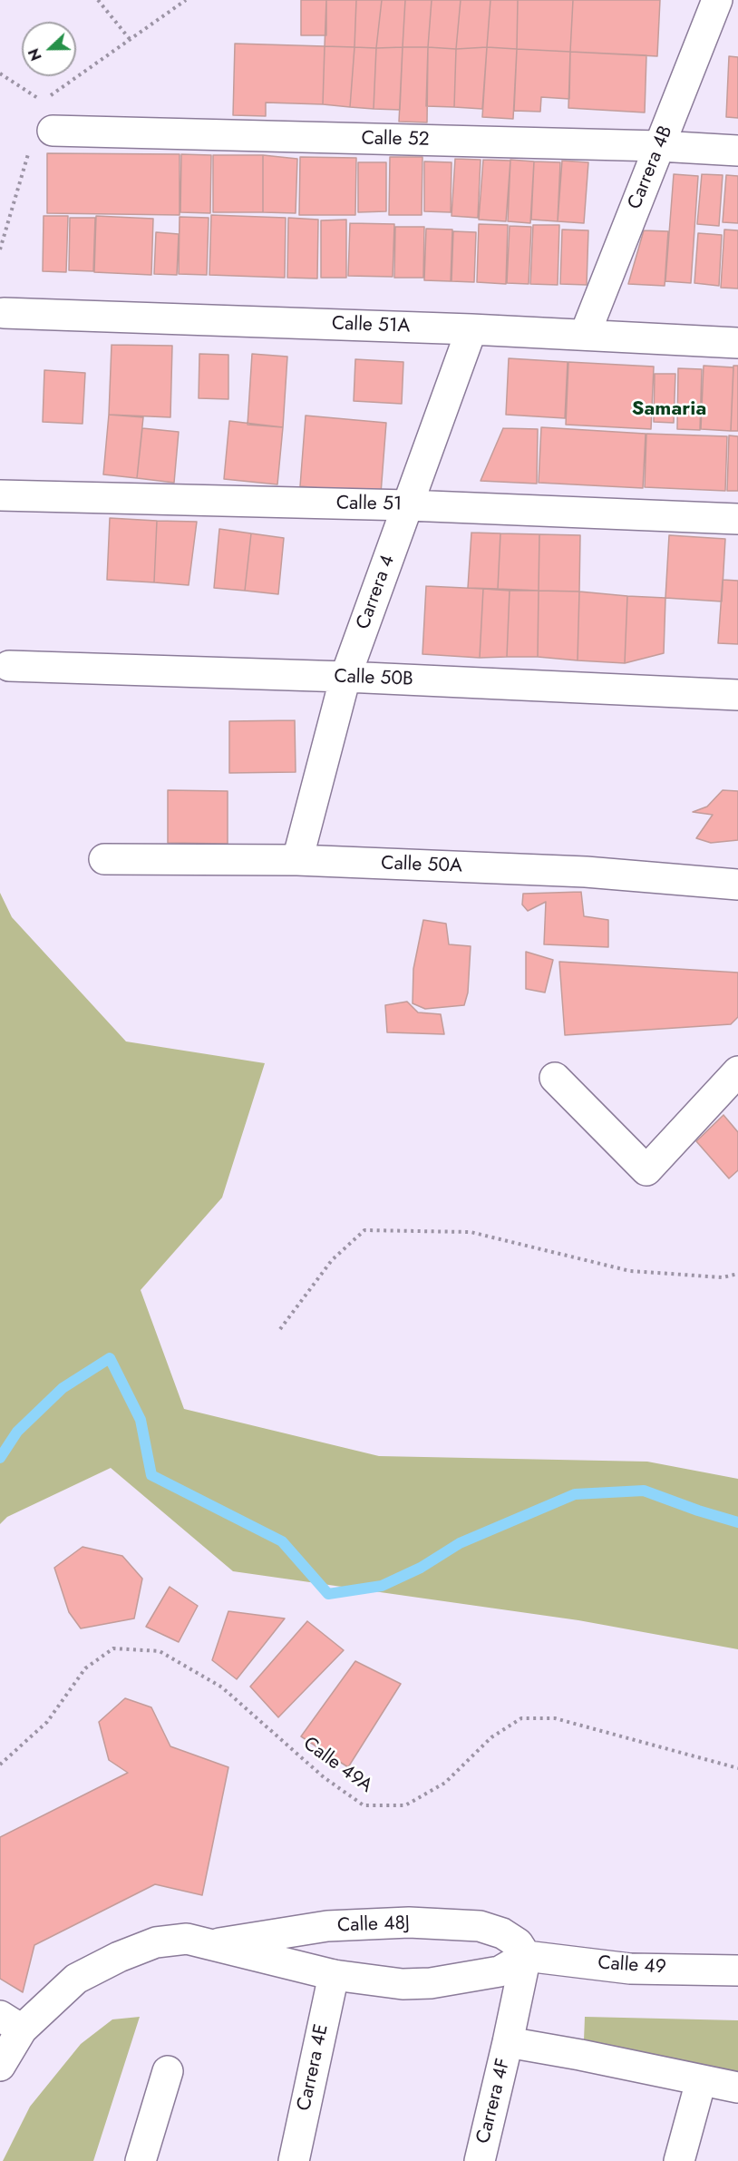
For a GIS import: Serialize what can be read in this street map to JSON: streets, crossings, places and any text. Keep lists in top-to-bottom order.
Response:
{
  "streets": {
    "street": [
      "Calle 52",
      "Carrera 4B",
      "Calle 51A",
      "Calle 51",
      "Carrera 4",
      "Calle 50B",
      "Calle 50A",
      "Calle 48J",
      "Calle 49",
      "Carrera 4E",
      "Carrera 4F"
    ],
    "path": ["Calle 49A"]
  },
  "crossings": [
    ["Calle 52", "Carrera 4B"],
    ["Carrera 4B", "Calle 51A"],
    ["Calle 51A", "Carrera 4"],
    ["Calle 51", "Carrera 4"],
    ["Carrera 4", "Calle 50B"],
    ["Carrera 4", "Calle 50A"],
    ["Calle 48J", "Calle 49"],
    ["Calle 48J", "Carrera 4E"]
  ],
  "districts": ["Samaria"],
  "north": "left"
}
